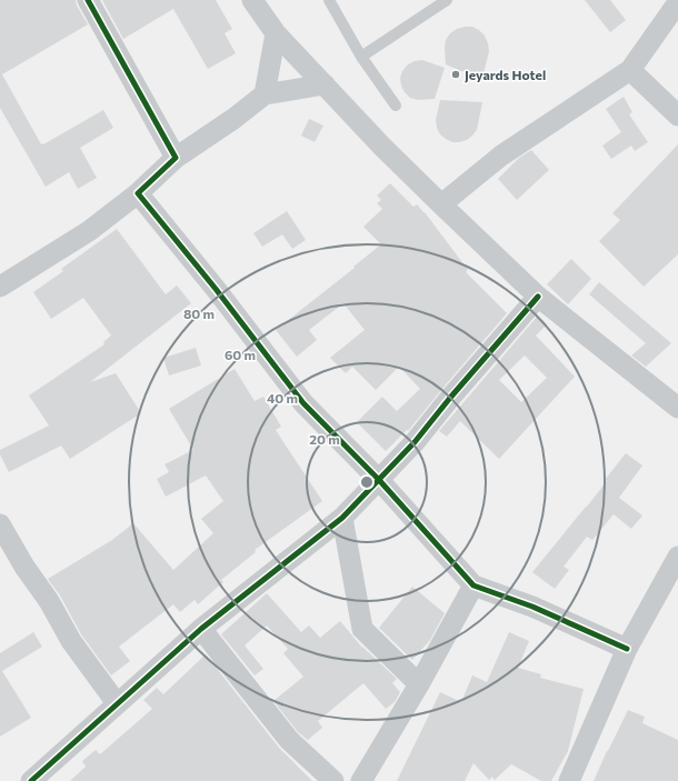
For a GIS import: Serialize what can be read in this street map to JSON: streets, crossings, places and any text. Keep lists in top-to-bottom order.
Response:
{
  "places": ["Jeyards Hotel"],
  "rings": [
    "80 m",
    "60 m",
    "40 m",
    "20 m"
  ]
}
